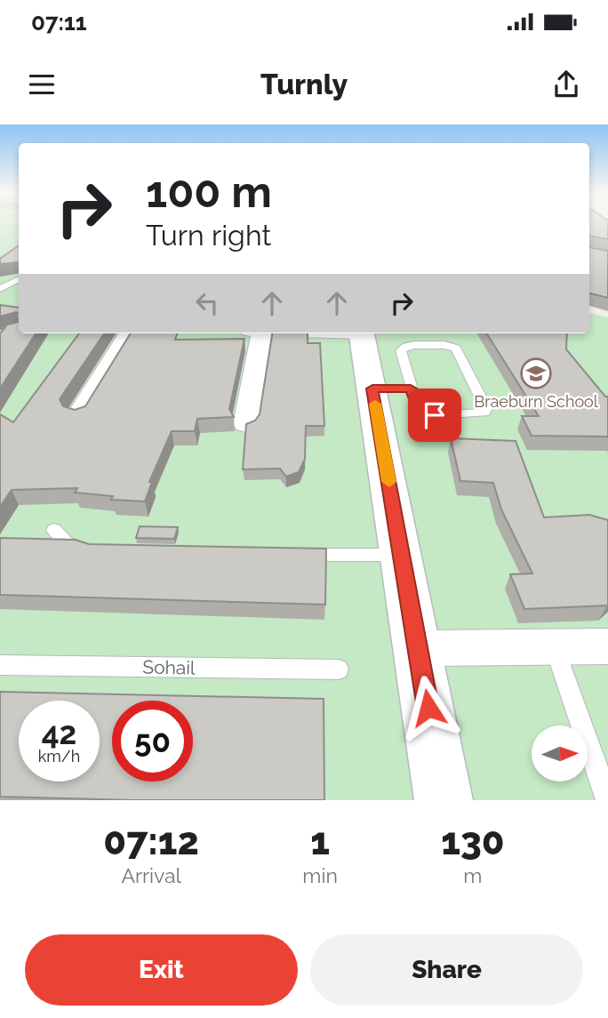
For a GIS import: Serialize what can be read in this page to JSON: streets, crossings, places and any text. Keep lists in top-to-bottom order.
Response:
{
  "streets": {
    "lane": ["Sohail"]
  },
  "places": {
    "school or university": ["Braeburn School"]
  },
  "north": "right",
  "page": {
    "status": "07:11",
    "header": "Turnly",
    "turn": ["100 m", "Turn right"],
    "speed": "42 km/h",
    "limit": "50",
    "eta": [
      "07:12",
      "Arrival",
      "1",
      "min",
      "130",
      "m"
    ],
    "buttons": ["Exit", "Share"]
  }
}
